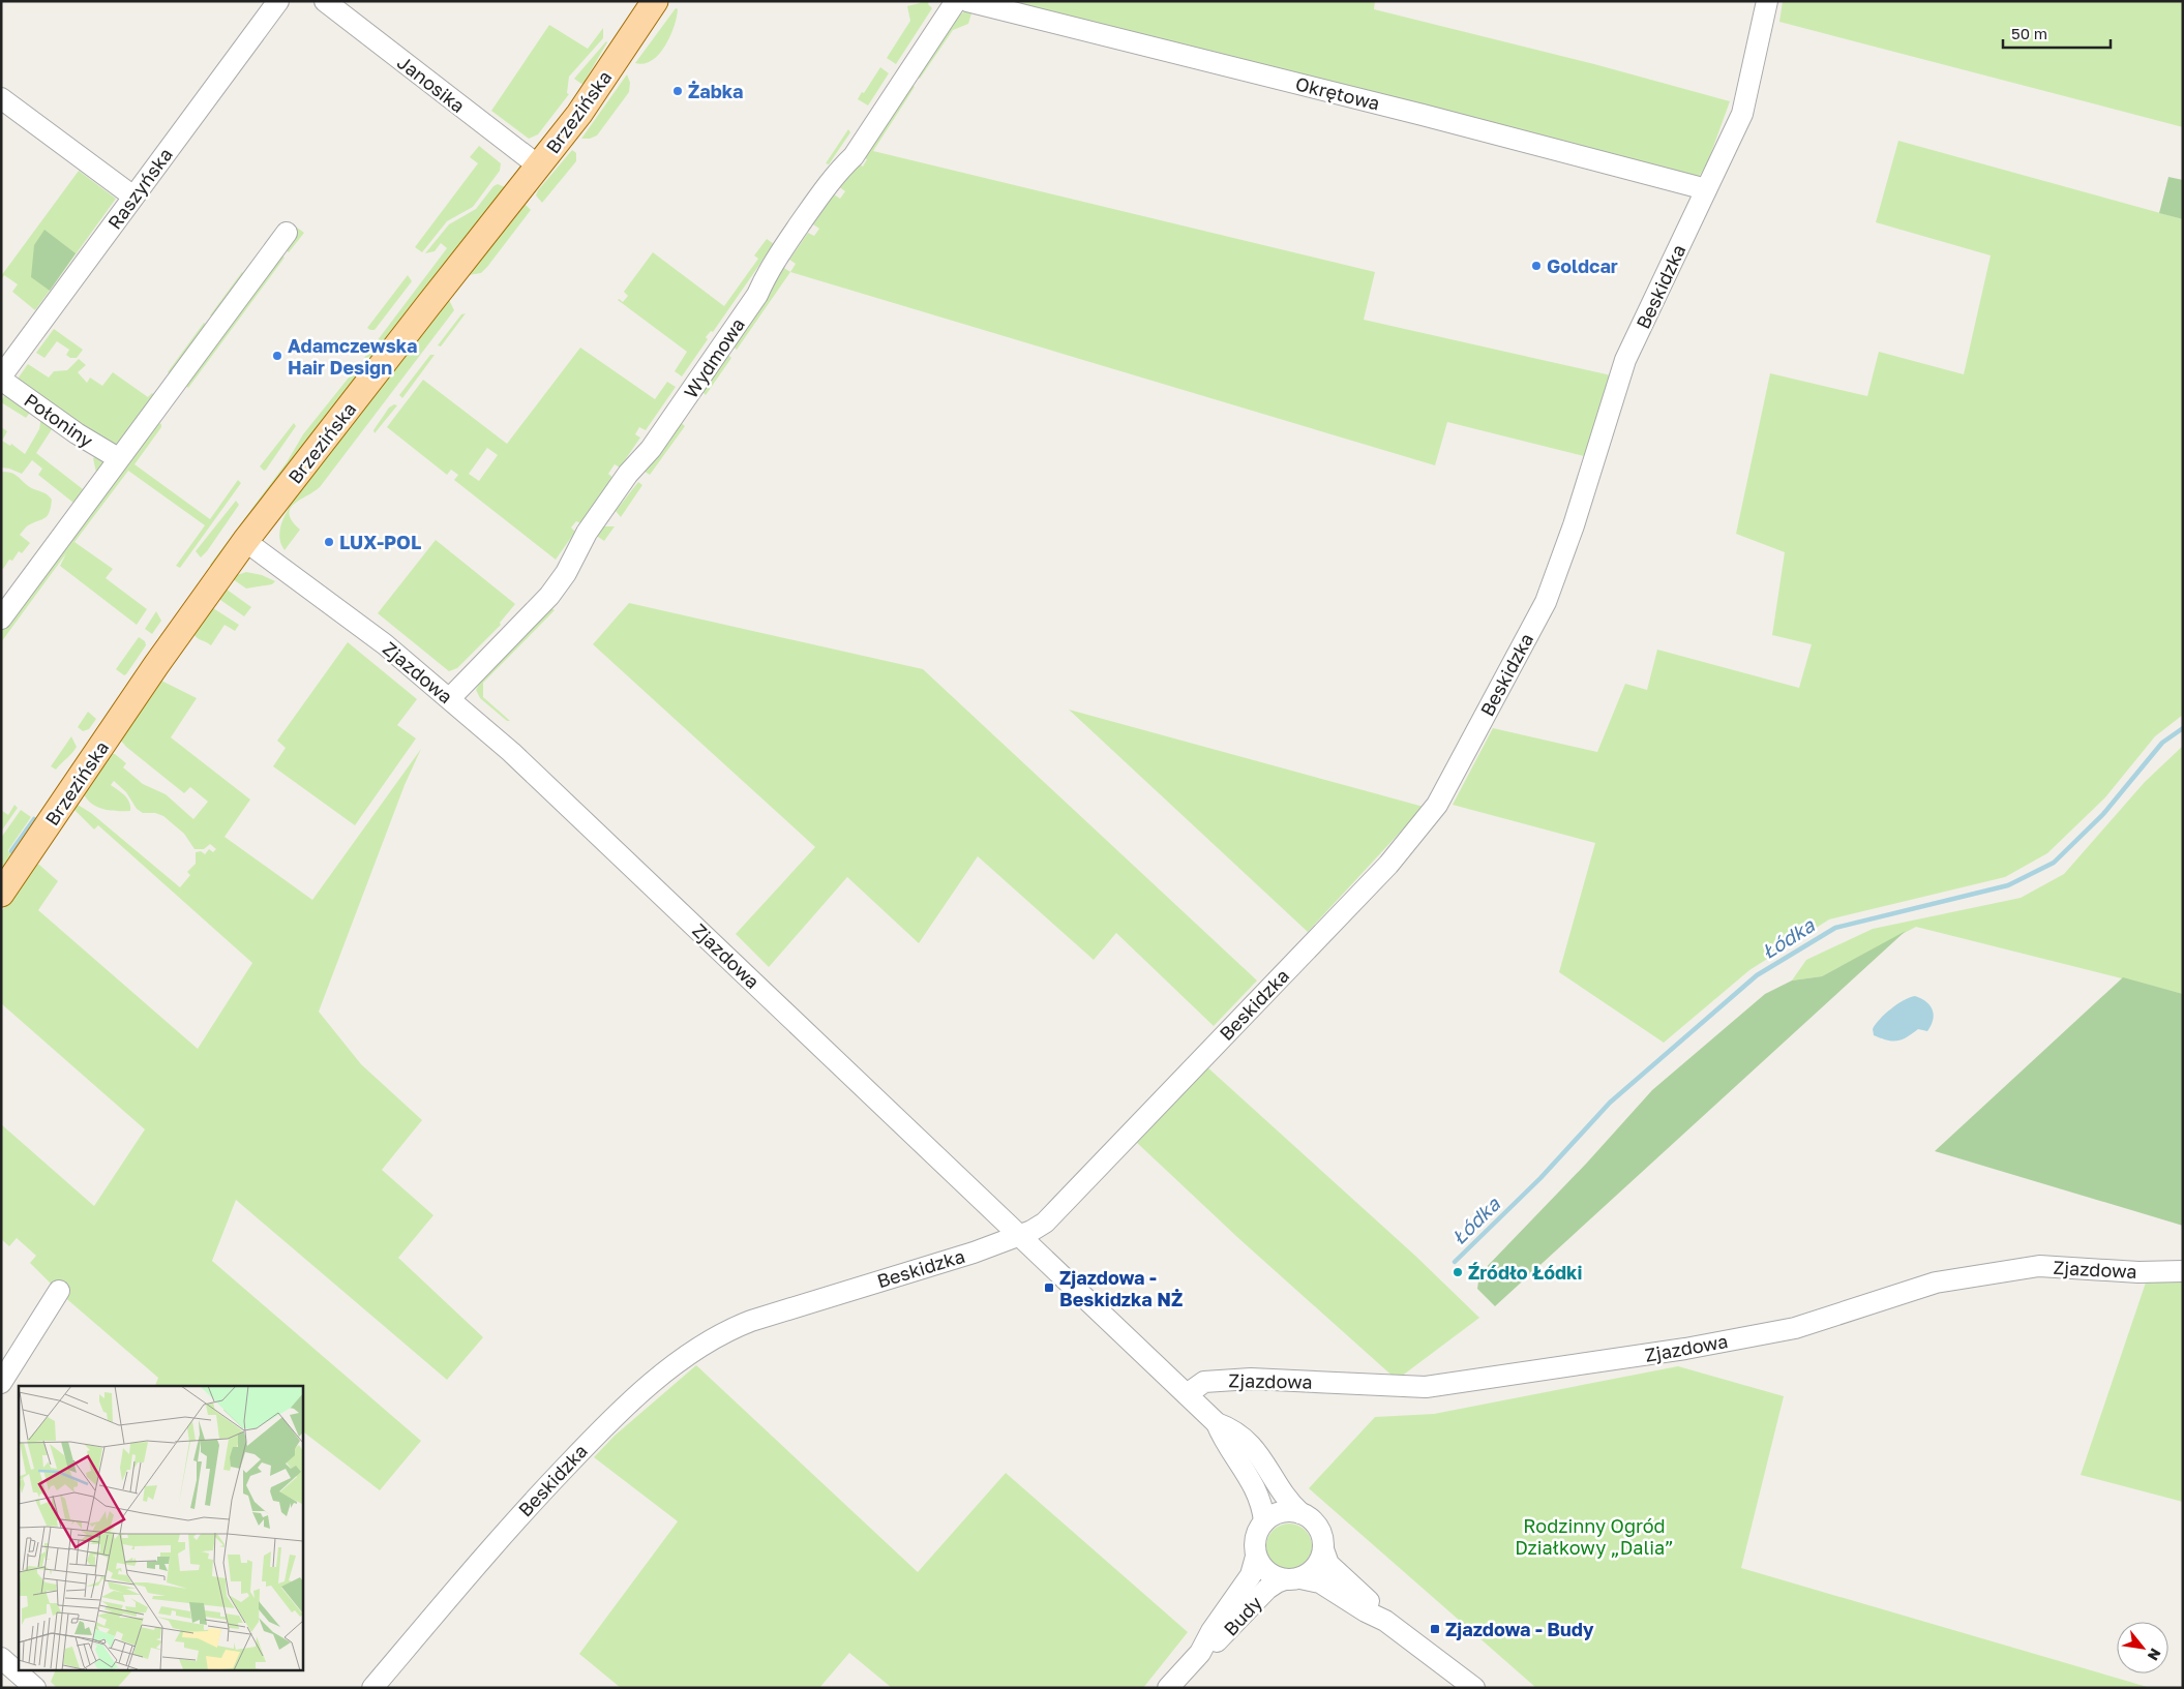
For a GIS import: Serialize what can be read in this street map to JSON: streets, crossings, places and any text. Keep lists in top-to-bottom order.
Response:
{
  "streets": {
    "main road": ["Brzezińska"],
    "street": [
      "Janosika",
      "Okrętowa",
      "Raszyńska",
      "Beskidzka",
      "Wydmowa",
      "Połoniny",
      "Zjazdowa",
      "Budy"
    ]
  },
  "crossings": [
    ["Janosika", "Brzezińska"],
    ["Okrętowa", "Beskidzka"],
    ["Brzezińska", "Zjazdowa"],
    ["Raszyńska", "Połoniny"],
    ["Beskidzka", "Zjazdowa"],
    ["Wydmowa", "Zjazdowa"],
    ["Zjazdowa", "Budy"]
  ],
  "water": ["Łódka"],
  "parks": ["Rodzinny Ogród Działkowy „Dalia”"],
  "places": {
    "other": [
      "Żabka",
      "Goldcar",
      "Adamczewska Hair Design",
      "LUX-POL",
      "Źródło Łódki"
    ],
    "transit": ["Zjazdowa - Beskidzka NŻ", "Zjazdowa - Budy"]
  },
  "scale_bar": "50 m",
  "north": "bottom right"
}
